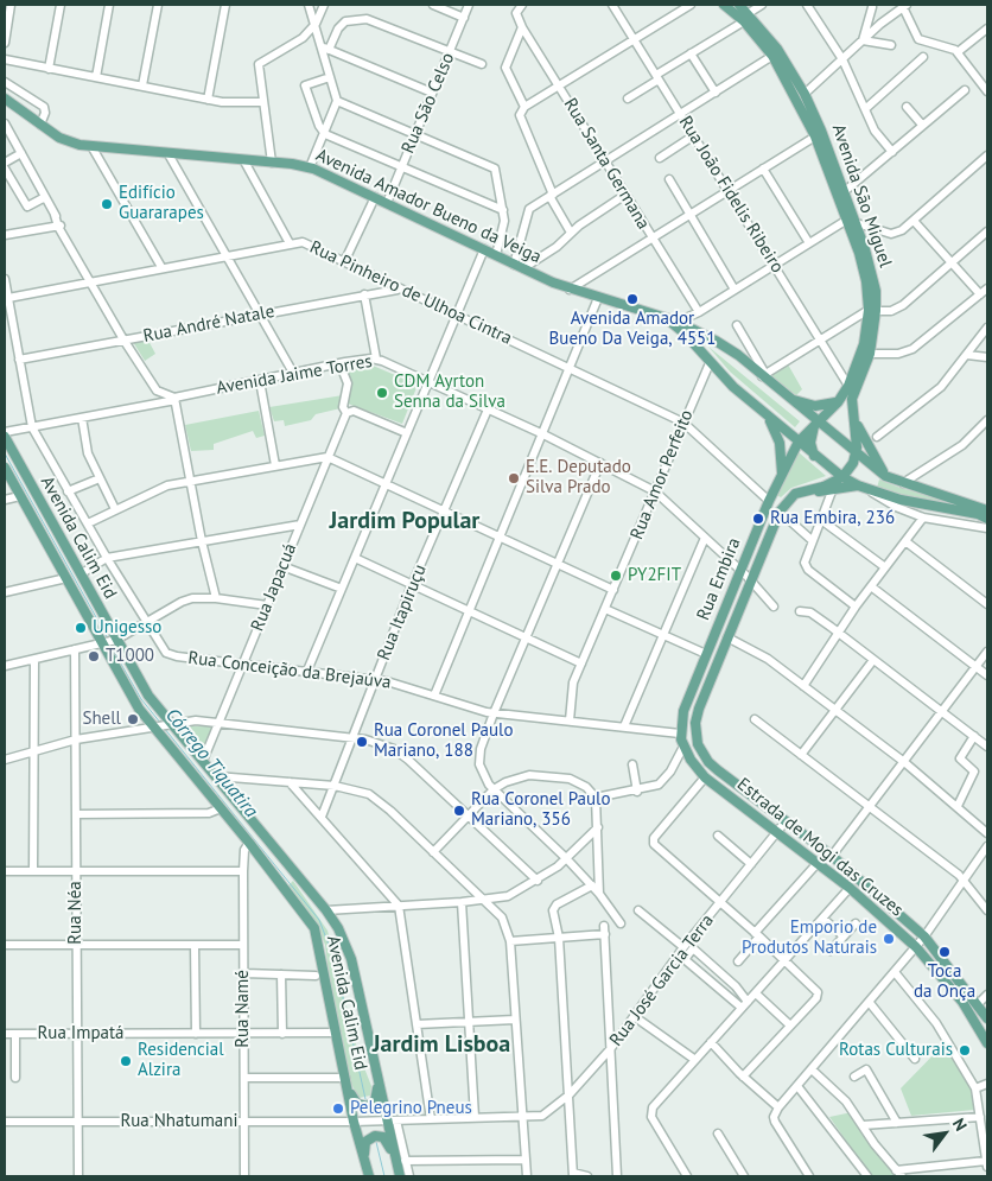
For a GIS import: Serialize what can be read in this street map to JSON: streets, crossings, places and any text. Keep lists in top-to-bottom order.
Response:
{
  "streets": {
    "main road": [
      "Avenida São Miguel",
      "Avenida Amador Bueno da Veiga",
      "Avenida Calim Eid",
      "Rua Embira",
      "Estrada de Mogi das Cruzes"
    ],
    "street": [
      "Rua São Celso",
      "Rua Santa Germana",
      "Rua João Fidelis Ribeiro",
      "Rua Pinheiro de Ulhoa Cintra",
      "Rua André Natale",
      "Avenida Jaime Torres",
      "Rua Amor Perfeito",
      "Rua Japacuá",
      "Rua Itapiruçu",
      "Rua Conceição da Brejaúva",
      "Rua Néa",
      "Rua José Garcia Terra",
      "Rua Namé",
      "Rua Impatá",
      "Rua Nhatumani"
    ]
  },
  "crossings": [
    ["Rua São Celso", "Avenida Amador Bueno da Veiga"],
    ["Rua João Fidelis Ribeiro", "Avenida São Miguel"],
    ["Avenida São Miguel", "Avenida Amador Bueno da Veiga"],
    ["Avenida São Miguel", "Rua Embira"],
    ["Avenida Amador Bueno da Veiga", "Rua Amor Perfeito"],
    ["Avenida Amador Bueno da Veiga", "Rua Embira"],
    ["Rua Pinheiro de Ulhoa Cintra", "Rua André Natale"],
    ["Rua Pinheiro de Ulhoa Cintra", "Rua Amor Perfeito"],
    ["Rua Pinheiro de Ulhoa Cintra", "Rua Embira"],
    ["Rua Pinheiro de Ulhoa Cintra", "Rua Conceição da Brejaúva"],
    ["Rua André Natale", "Rua Conceição da Brejaúva"],
    ["Avenida Jaime Torres", "Rua Amor Perfeito"],
    ["Avenida Jaime Torres", "Rua Embira"],
    ["Avenida Jaime Torres", "Rua Itapiruçu"],
    ["Avenida Jaime Torres", "Rua Conceição da Brejaúva"],
    ["Rua Amor Perfeito", "Rua Conceição da Brejaúva"],
    ["Avenida Calim Eid", "Rua Japacuá"],
    ["Avenida Calim Eid", "Rua Namé"],
    ["Avenida Calim Eid", "Rua Impatá"],
    ["Avenida Calim Eid", "Rua Nhatumani"],
    ["Rua Embira", "Rua Conceição da Brejaúva"],
    ["Rua Embira", "Estrada de Mogi das Cruzes"],
    ["Rua Japacuá", "Rua Conceição da Brejaúva"],
    ["Rua Itapiruçu", "Rua Conceição da Brejaúva"],
    ["Rua Conceição da Brejaúva", "Estrada de Mogi das Cruzes"],
    ["Estrada de Mogi das Cruzes", "Rua José Garcia Terra"],
    ["Rua Néa", "Rua Impatá"],
    ["Rua Néa", "Rua Nhatumani"],
    ["Rua José Garcia Terra", "Rua Nhatumani"],
    ["Rua Namé", "Rua Impatá"],
    ["Rua Namé", "Rua Nhatumani"]
  ],
  "districts": ["Jardim Popular", "Jardim Lisboa"],
  "water": ["Córrego Tiquatira"],
  "places": [
    "Edifício Guararapes",
    "Avenida Amador Bueno Da Veiga, 4551",
    "CDM Ayrton Senna da Silva",
    "E.E. Deputado Silva Prado",
    "Rua Embira, 236",
    "PY2FIT",
    "Unigesso",
    "T1000",
    "Shell",
    "Rua Coronel Paulo Mariano, 188",
    "Rua Coronel Paulo Mariano, 356",
    "Emporio de Produtos Naturais",
    "Toca da Onça",
    "Rotas Culturais",
    "Residencial Alzira",
    "Pelegrino Pneus"
  ],
  "north": "top right"
}
